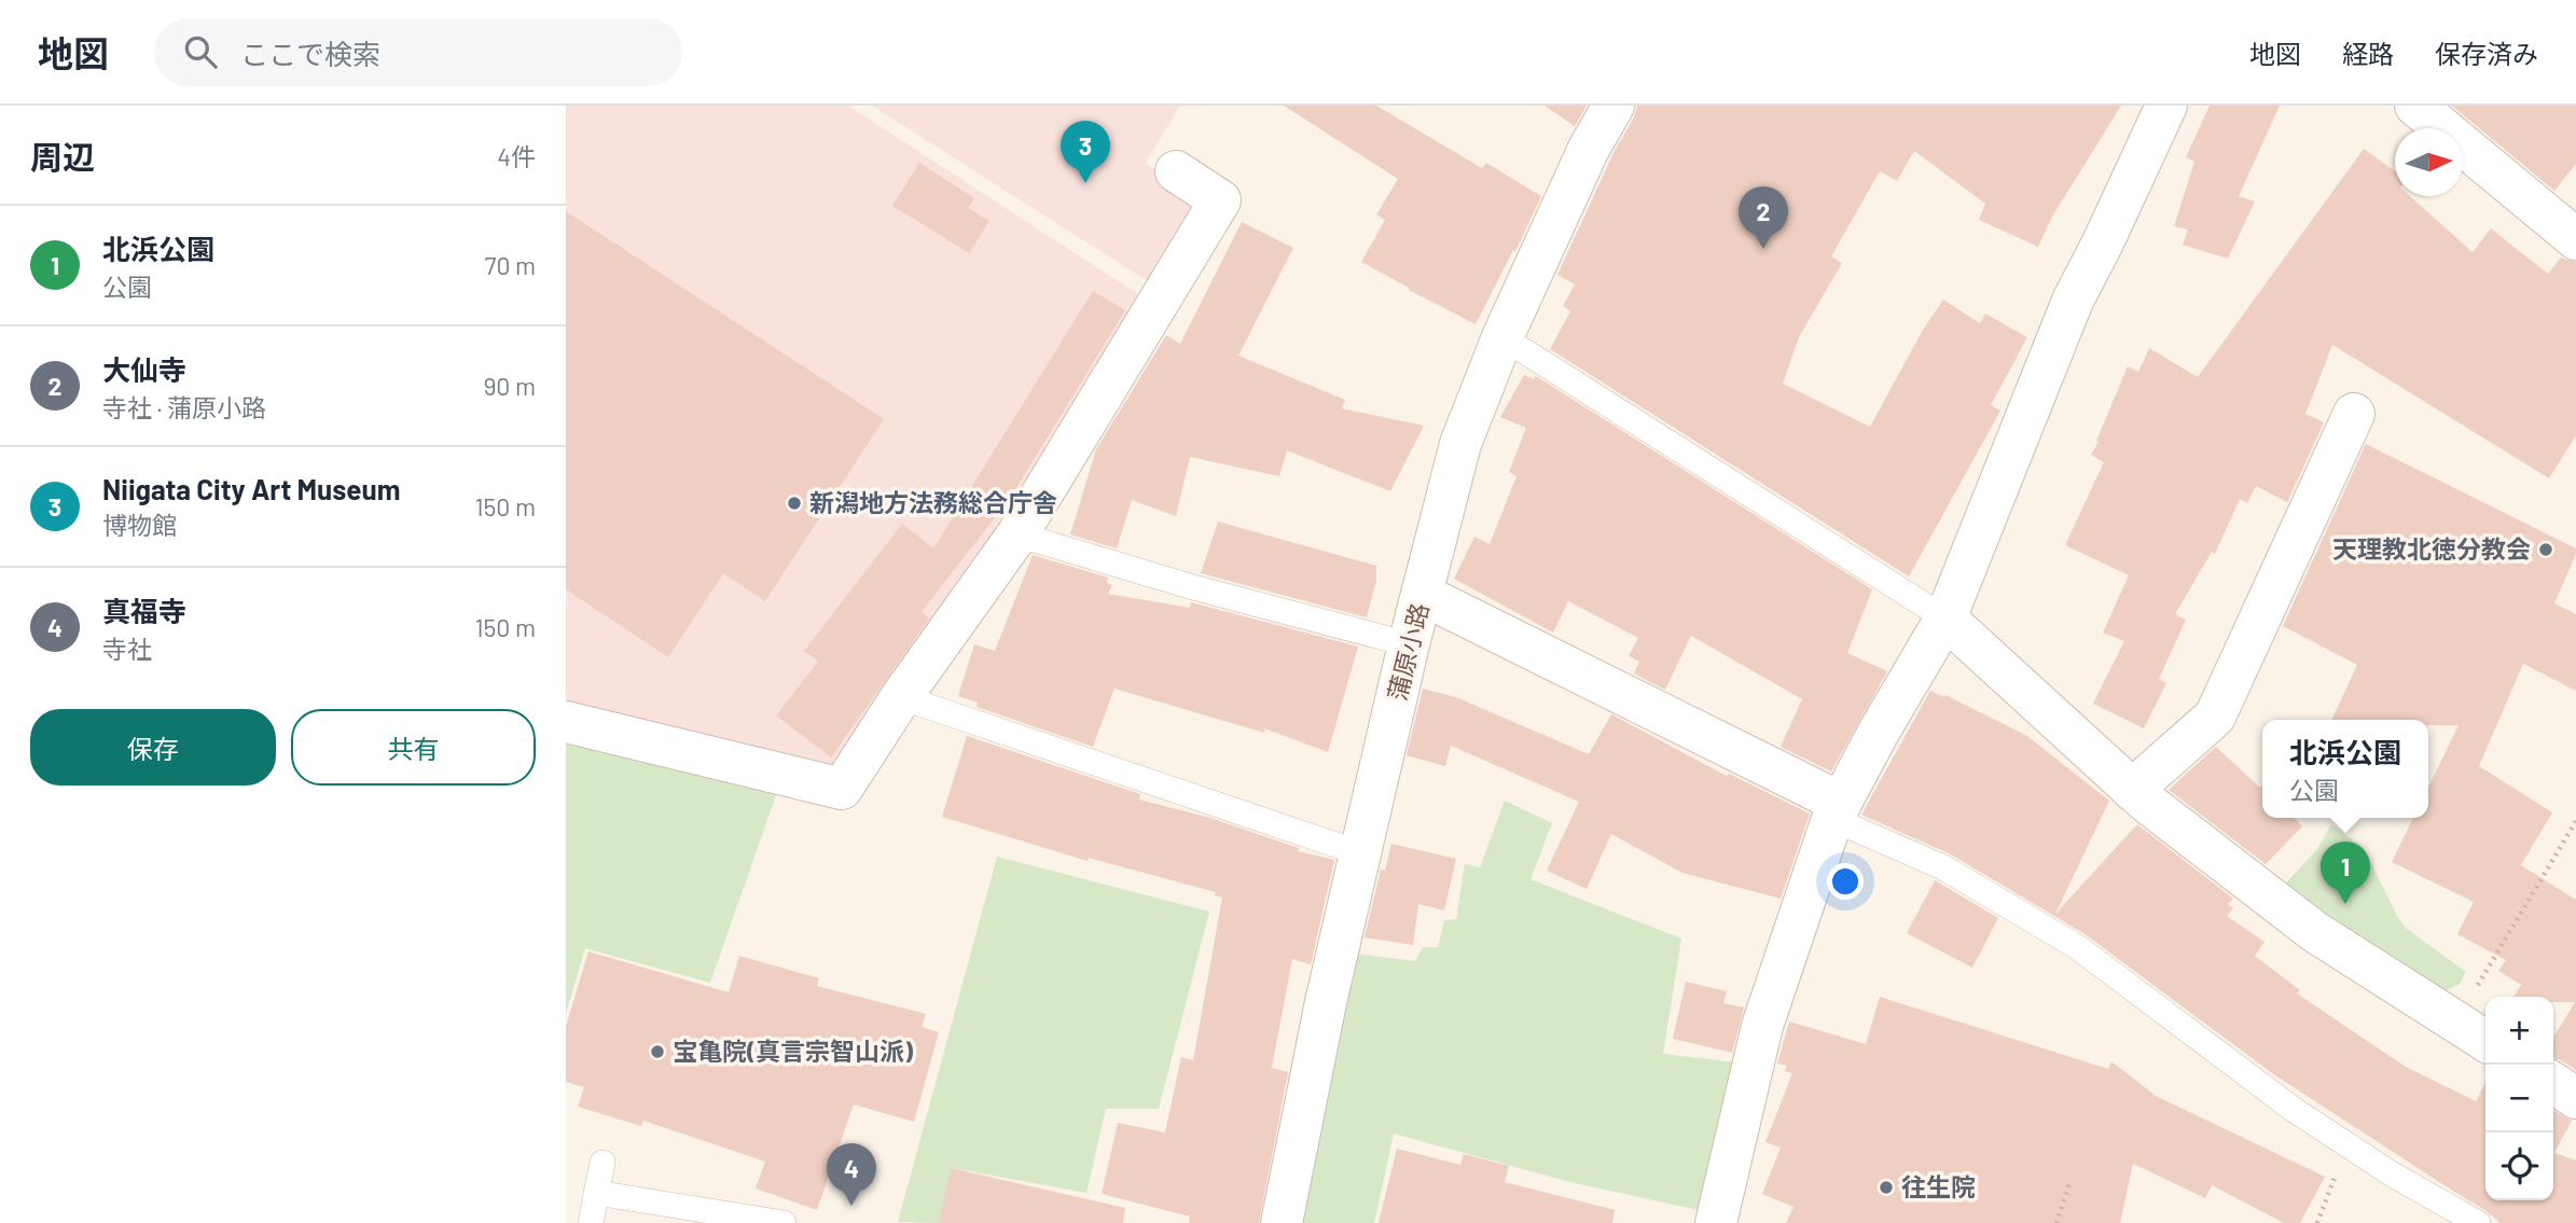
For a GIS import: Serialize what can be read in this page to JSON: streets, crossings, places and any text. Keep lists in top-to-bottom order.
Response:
{
  "streets": {
    "street": ["蒲原小路"]
  },
  "places": [
    "新潟地方法務総合庁舎",
    "天理教北徳分教会",
    "宝亀院(真言宗智山派)",
    "往生院"
  ],
  "north": "right",
  "page": {
    "header": "地図",
    "search": "ここで検索",
    "nav": ["地図", "経路", "保存済み"],
    "heading": ["周辺", "4件"],
    "pins": [
      "3",
      "2",
      "1",
      "4"
    ],
    "list": [
      {
        "mark": "1",
        "name": "北浜公園",
        "note": "公園",
        "value": "70 m"
      },
      {
        "mark": "2",
        "name": "大仙寺",
        "note": "寺社 · 蒲原小路",
        "value": "90 m"
      },
      {
        "mark": "3",
        "name": "Niigata City Art Museum",
        "note": "博物館",
        "value": "150 m"
      },
      {
        "mark": "4",
        "name": "真福寺",
        "note": "寺社",
        "value": "150 m"
      }
    ],
    "buttons": ["保存", "共有"],
    "popup": ["北浜公園", "公園"],
    "map_buttons": ["+", "−"]
  }
}
